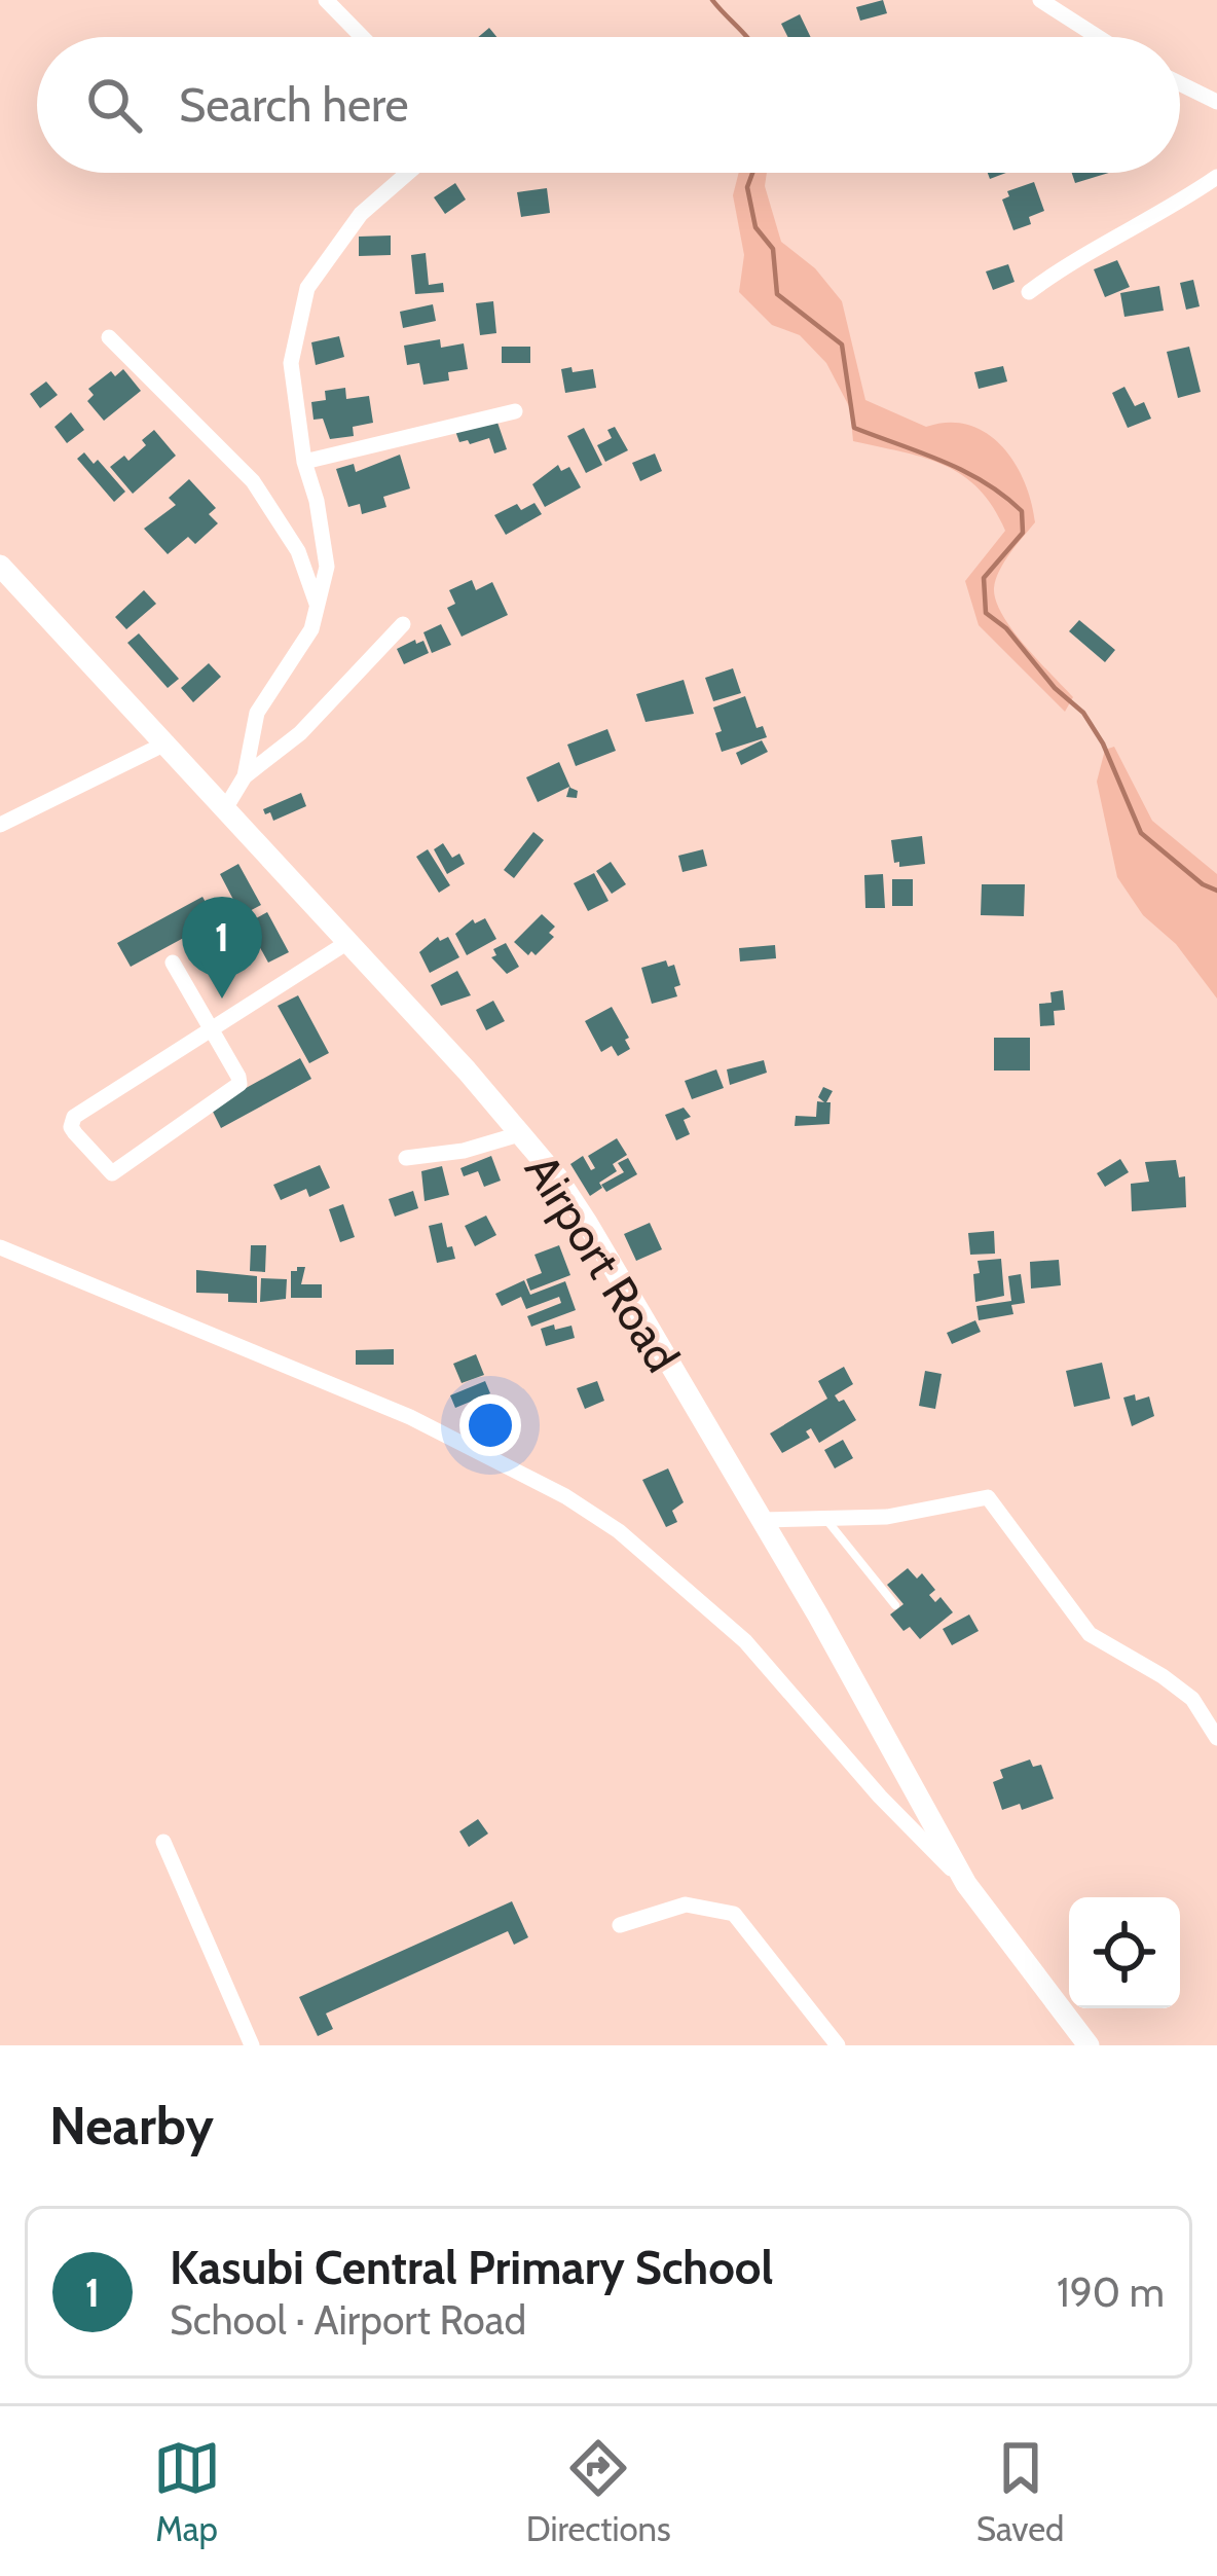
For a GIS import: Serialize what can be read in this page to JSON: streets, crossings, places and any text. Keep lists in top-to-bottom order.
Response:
{
  "streets": {
    "street": ["Airport Road"]
  },
  "page": {
    "search": "Search here",
    "pins": "1",
    "heading": "Nearby",
    "list": [
      {
        "mark": "1",
        "name": "Kasubi Central Primary School",
        "note": "School · Airport Road",
        "value": "190 m"
      }
    ],
    "nav": ["Map", "Directions", "Saved"]
  }
}
